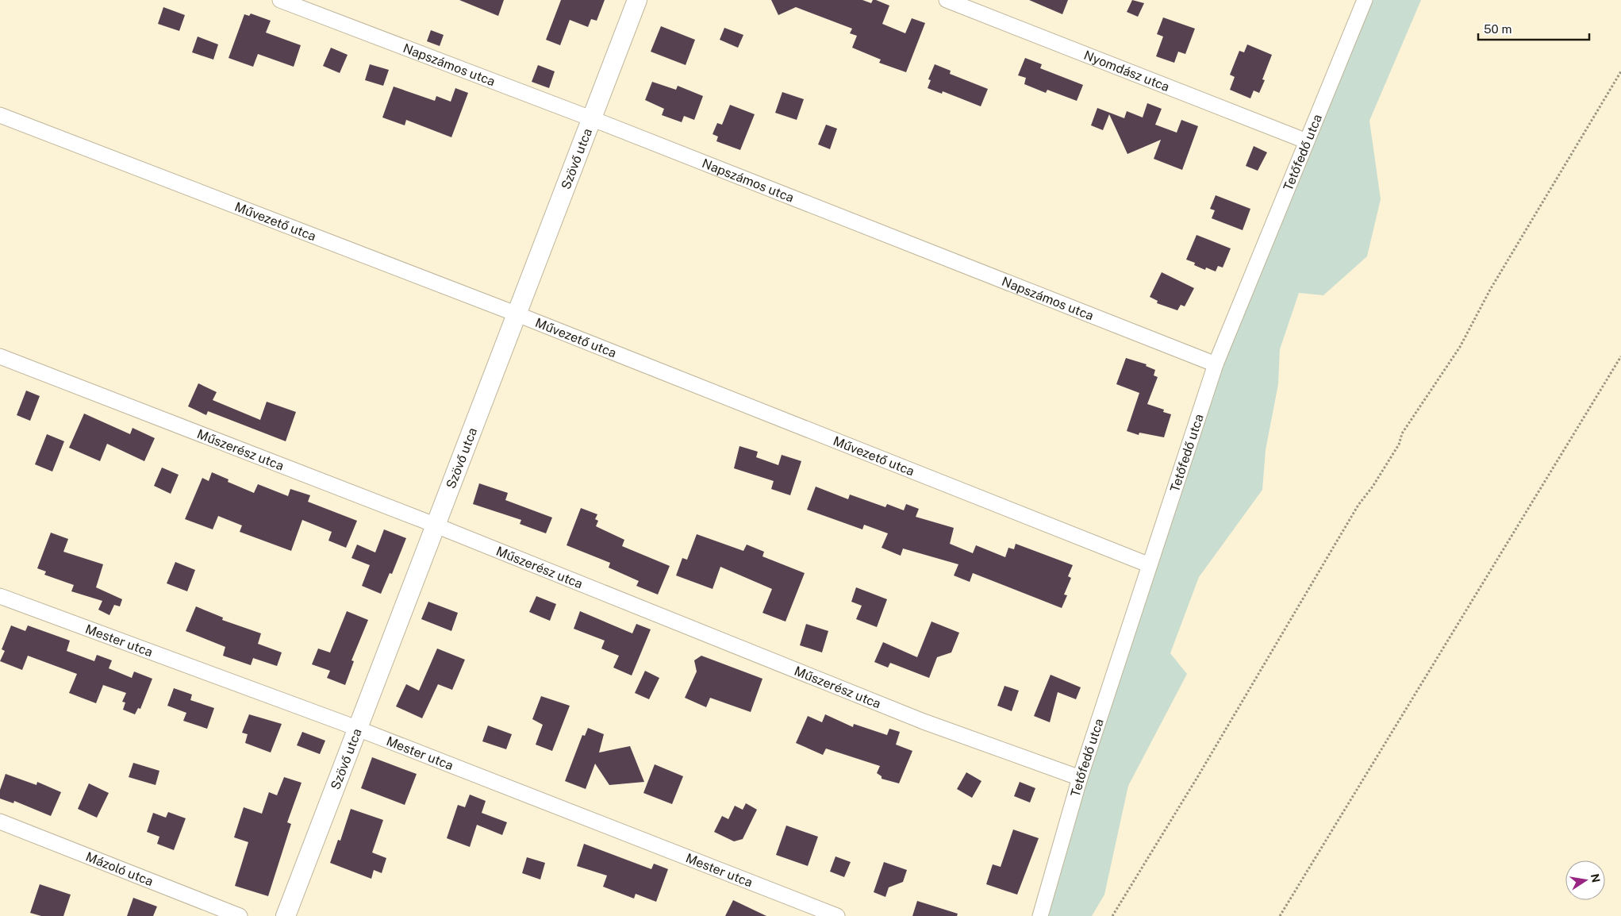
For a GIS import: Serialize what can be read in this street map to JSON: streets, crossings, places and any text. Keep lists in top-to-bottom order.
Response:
{
  "streets": {
    "street": [
      "Napszámos utca",
      "Nyomdász utca",
      "Tetőfedő utca",
      "Szövő utca",
      "Művezető utca",
      "Műszerész utca",
      "Mester utca",
      "Mázoló utca"
    ]
  },
  "crossings": [
    ["Napszámos utca", "Tetőfedő utca"],
    ["Napszámos utca", "Szövő utca"],
    ["Nyomdász utca", "Tetőfedő utca"],
    ["Tetőfedő utca", "Művezető utca"],
    ["Tetőfedő utca", "Műszerész utca"],
    ["Szövő utca", "Művezető utca"],
    ["Szövő utca", "Műszerész utca"],
    ["Szövő utca", "Mester utca"]
  ],
  "scale_bar": "50 m",
  "north": "right"
}
